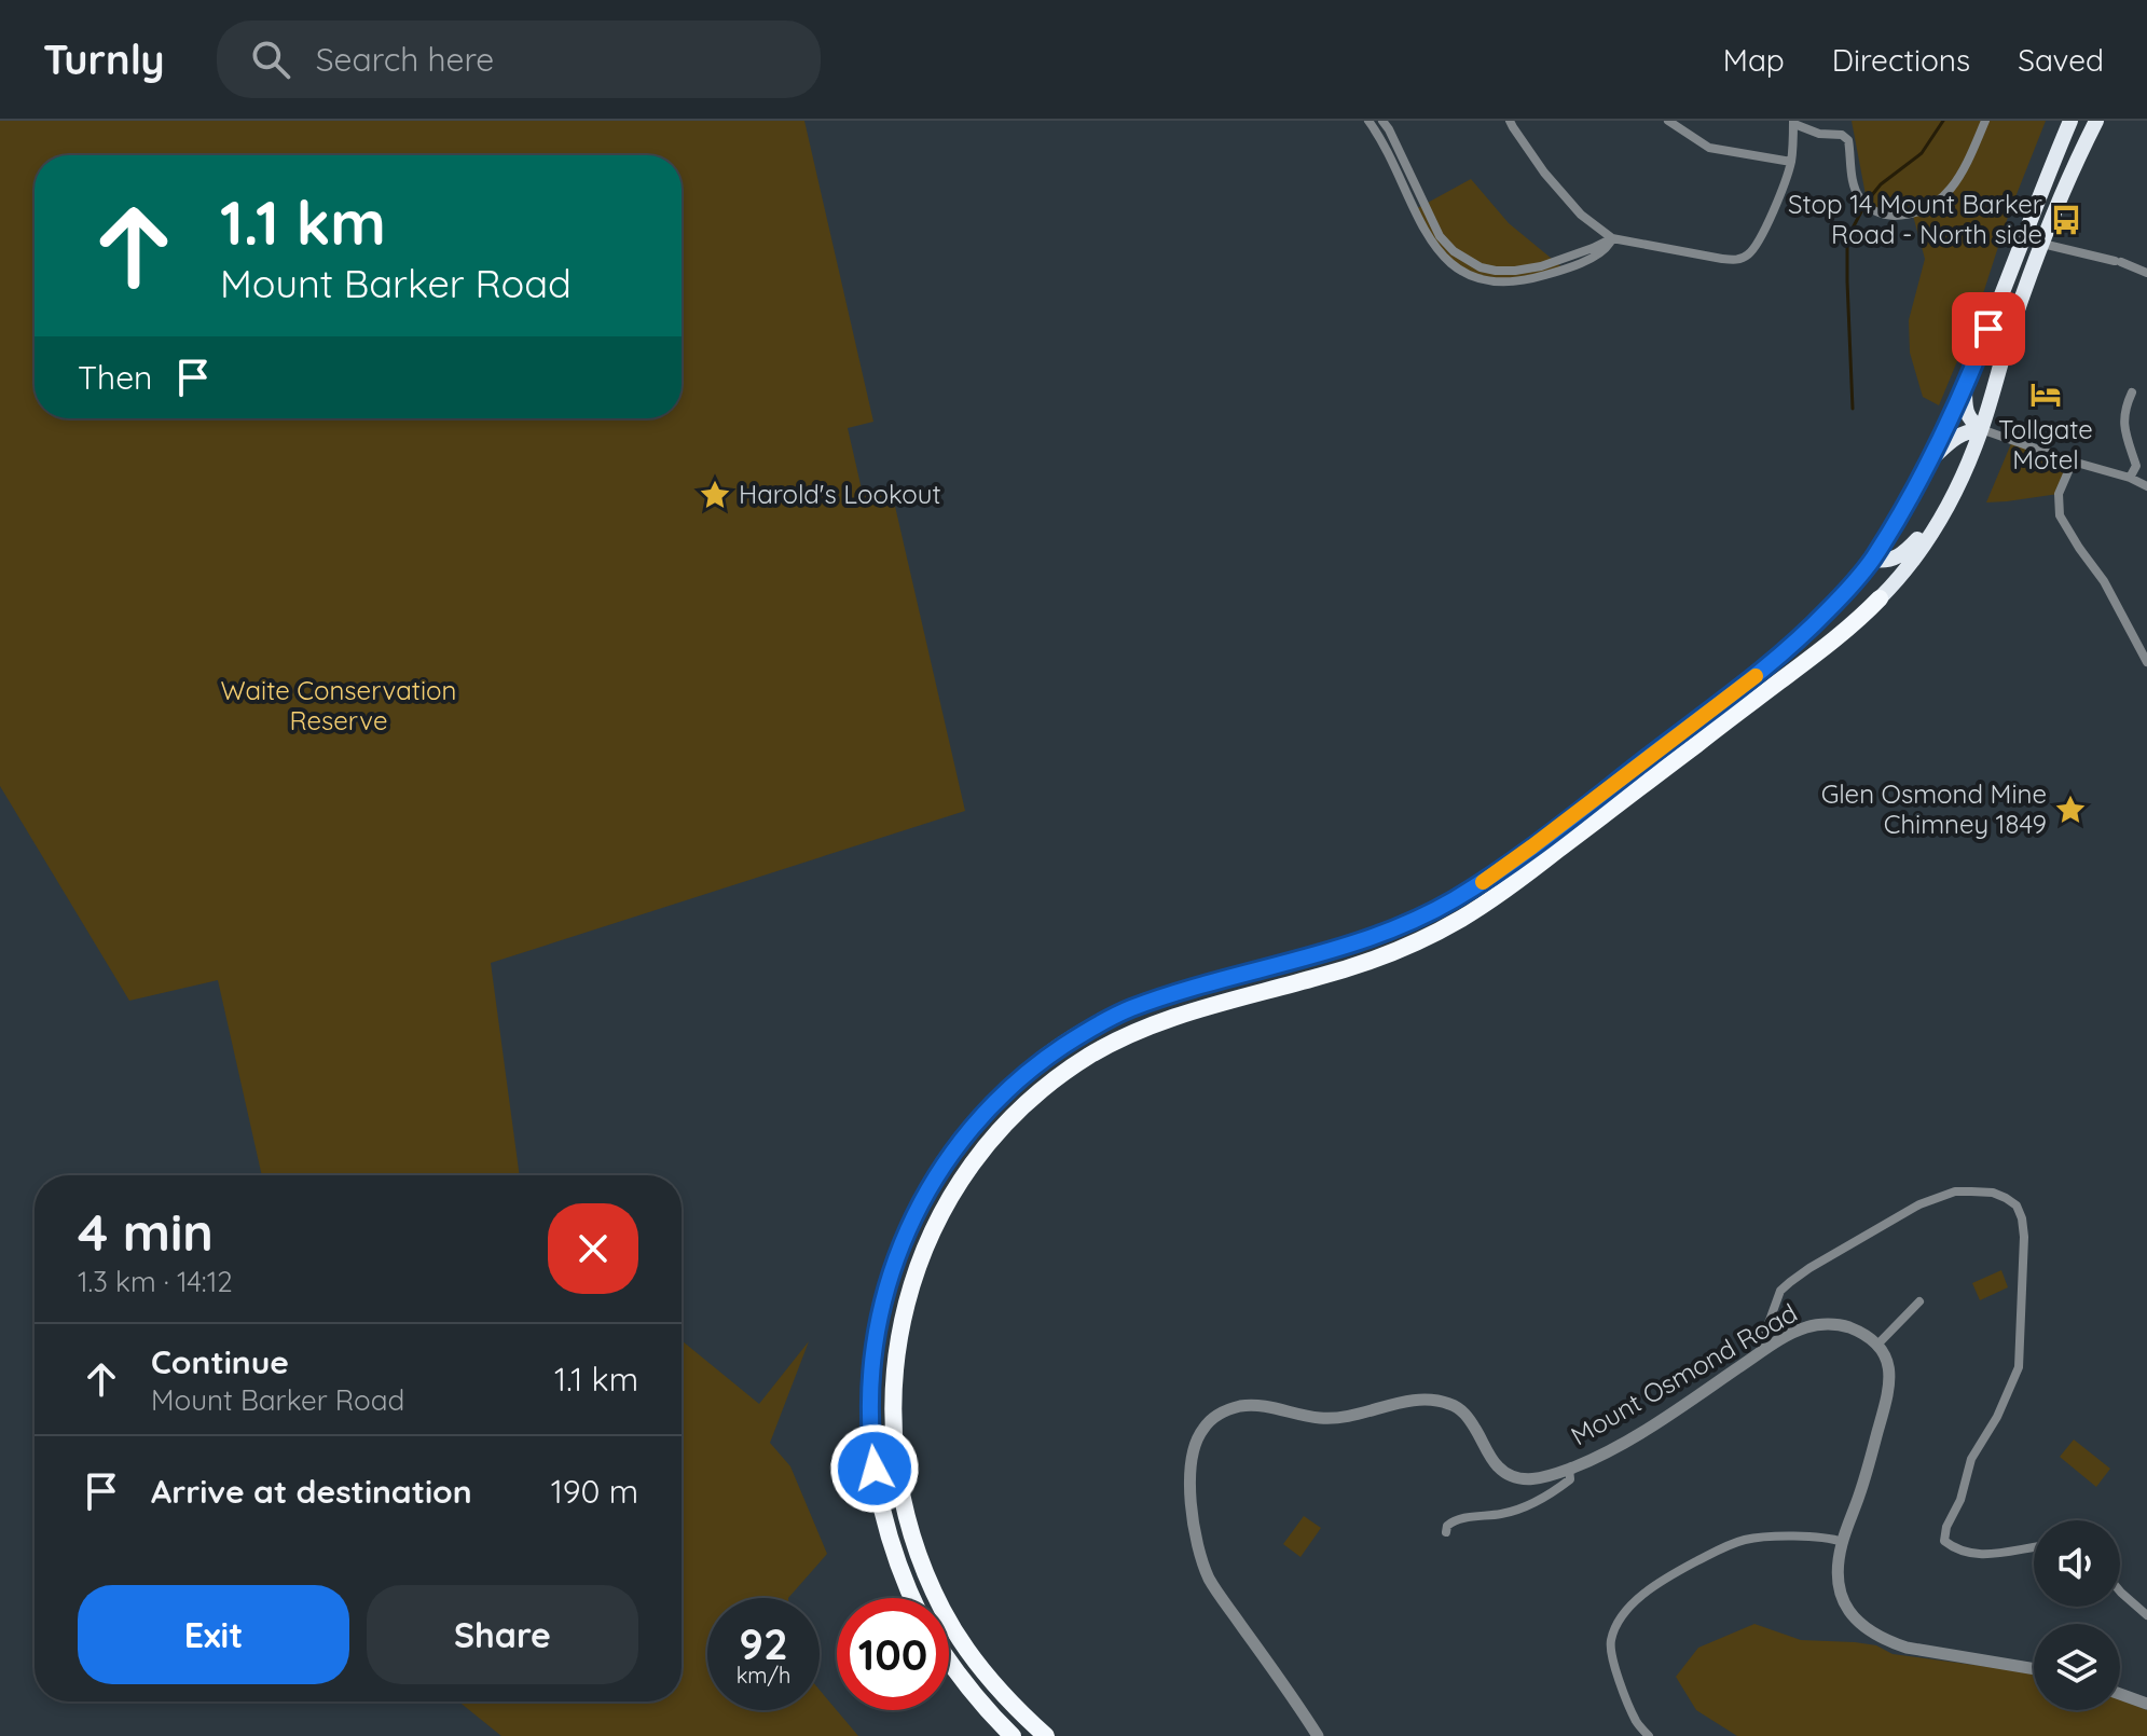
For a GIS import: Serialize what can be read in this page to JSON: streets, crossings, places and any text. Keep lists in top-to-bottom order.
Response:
{
  "streets": {
    "street": ["Mount Osmond Road"]
  },
  "parks": ["Waite Conservation Reserve"],
  "places": {
    "bus stop": ["Stop 14 Mount Barker Road - North side"],
    "hotel": ["Tollgate Motel"],
    "place": ["Harold's Lookout", "Glen Osmond Mine Chimney 1849"]
  },
  "page": {
    "header": "Turnly",
    "search": "Search here",
    "nav": ["Map", "Directions", "Saved"],
    "turn": ["1.1 km", "Mount Barker Road"],
    "then": "Then",
    "heading": ["4 min", "1.3 km · 14:12"],
    "list": [
      {
        "name": "Continue",
        "note": "Mount Barker Road",
        "value": "1.1 km"
      },
      {
        "name": "Arrive at destination",
        "value": "190 m"
      }
    ],
    "buttons": ["Exit", "Share"],
    "speed": "92 km/h",
    "limit": "100"
  }
}
